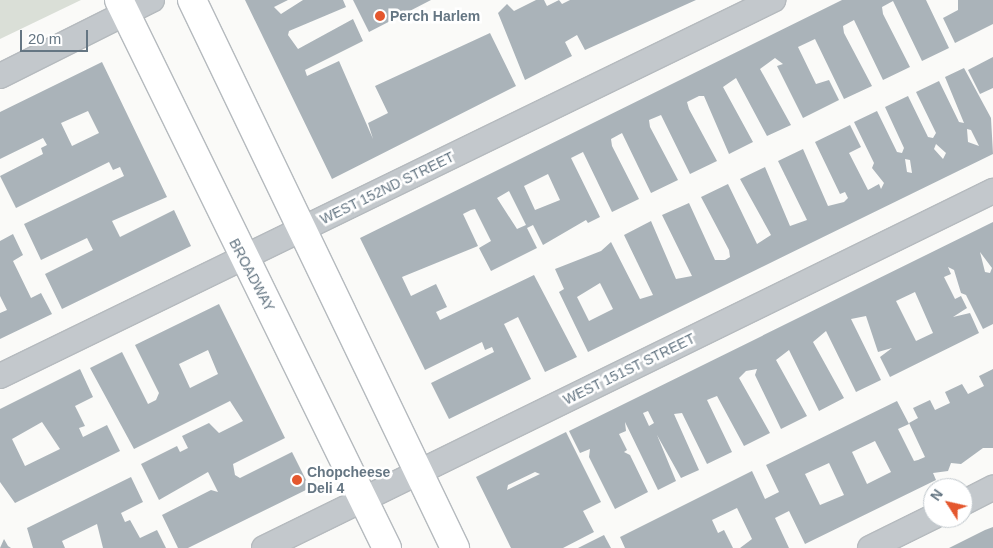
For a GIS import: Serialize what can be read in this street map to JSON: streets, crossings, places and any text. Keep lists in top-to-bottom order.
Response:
{
  "streets": {
    "main road": ["BROADWAY"],
    "street": ["WEST 152ND STREET", "WEST 151ST STREET"]
  },
  "crossings": [
    ["WEST 152ND STREET", "BROADWAY"],
    ["BROADWAY", "WEST 151ST STREET"]
  ],
  "places": ["Perch Harlem", "Chopcheese Deli 4"],
  "scale_bar": "20 m",
  "north": "top left"
}
